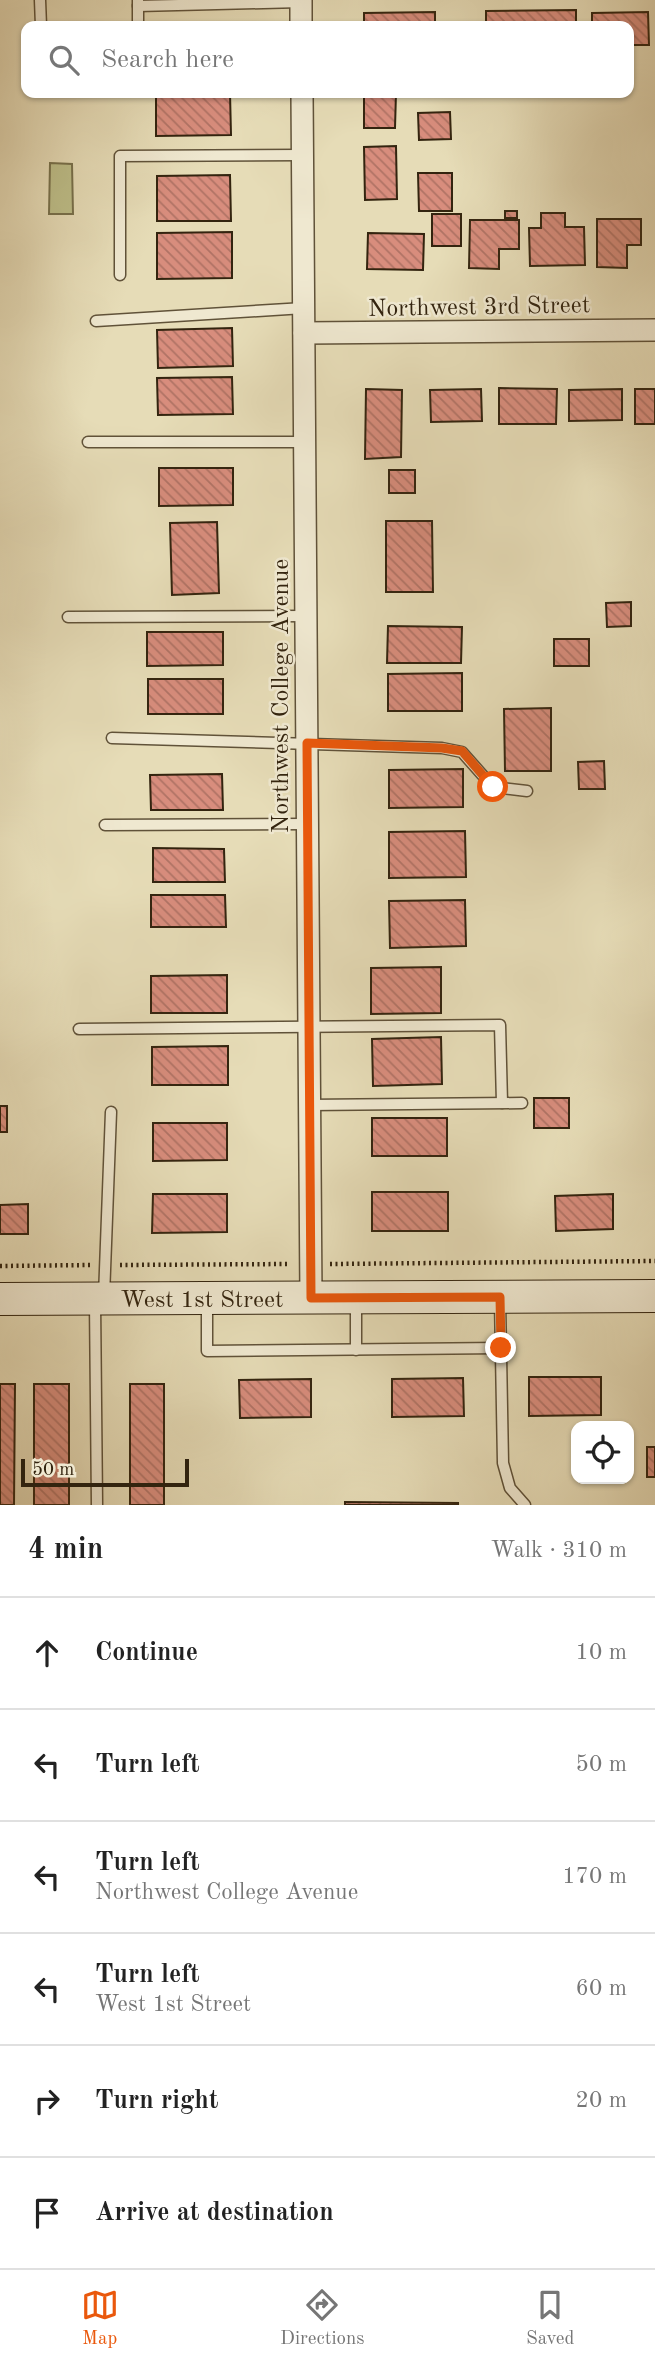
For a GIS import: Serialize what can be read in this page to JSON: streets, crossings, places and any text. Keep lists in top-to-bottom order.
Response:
{
  "streets": {
    "main road": ["West 1st Street"],
    "street": ["Northwest 3rd Street", "Northwest College Avenue"]
  },
  "crossings": [
    ["Northwest 3rd Street", "Northwest College Avenue"],
    ["Northwest College Avenue", "West 1st Street"]
  ],
  "scale_bar": "50 m",
  "page": {
    "search": "Search here",
    "scale": "50 m",
    "heading": ["4 min", "Walk · 310 m"],
    "list": [
      ["Continue", "10 m"],
      ["Turn left", "50 m"],
      ["Turn left", "Northwest College Avenue", "170 m"],
      ["Turn left", "West 1st Street", "60 m"],
      ["Turn right", "20 m"],
      "Arrive at destination"
    ],
    "nav": ["Map", "Directions", "Saved"]
  }
}
